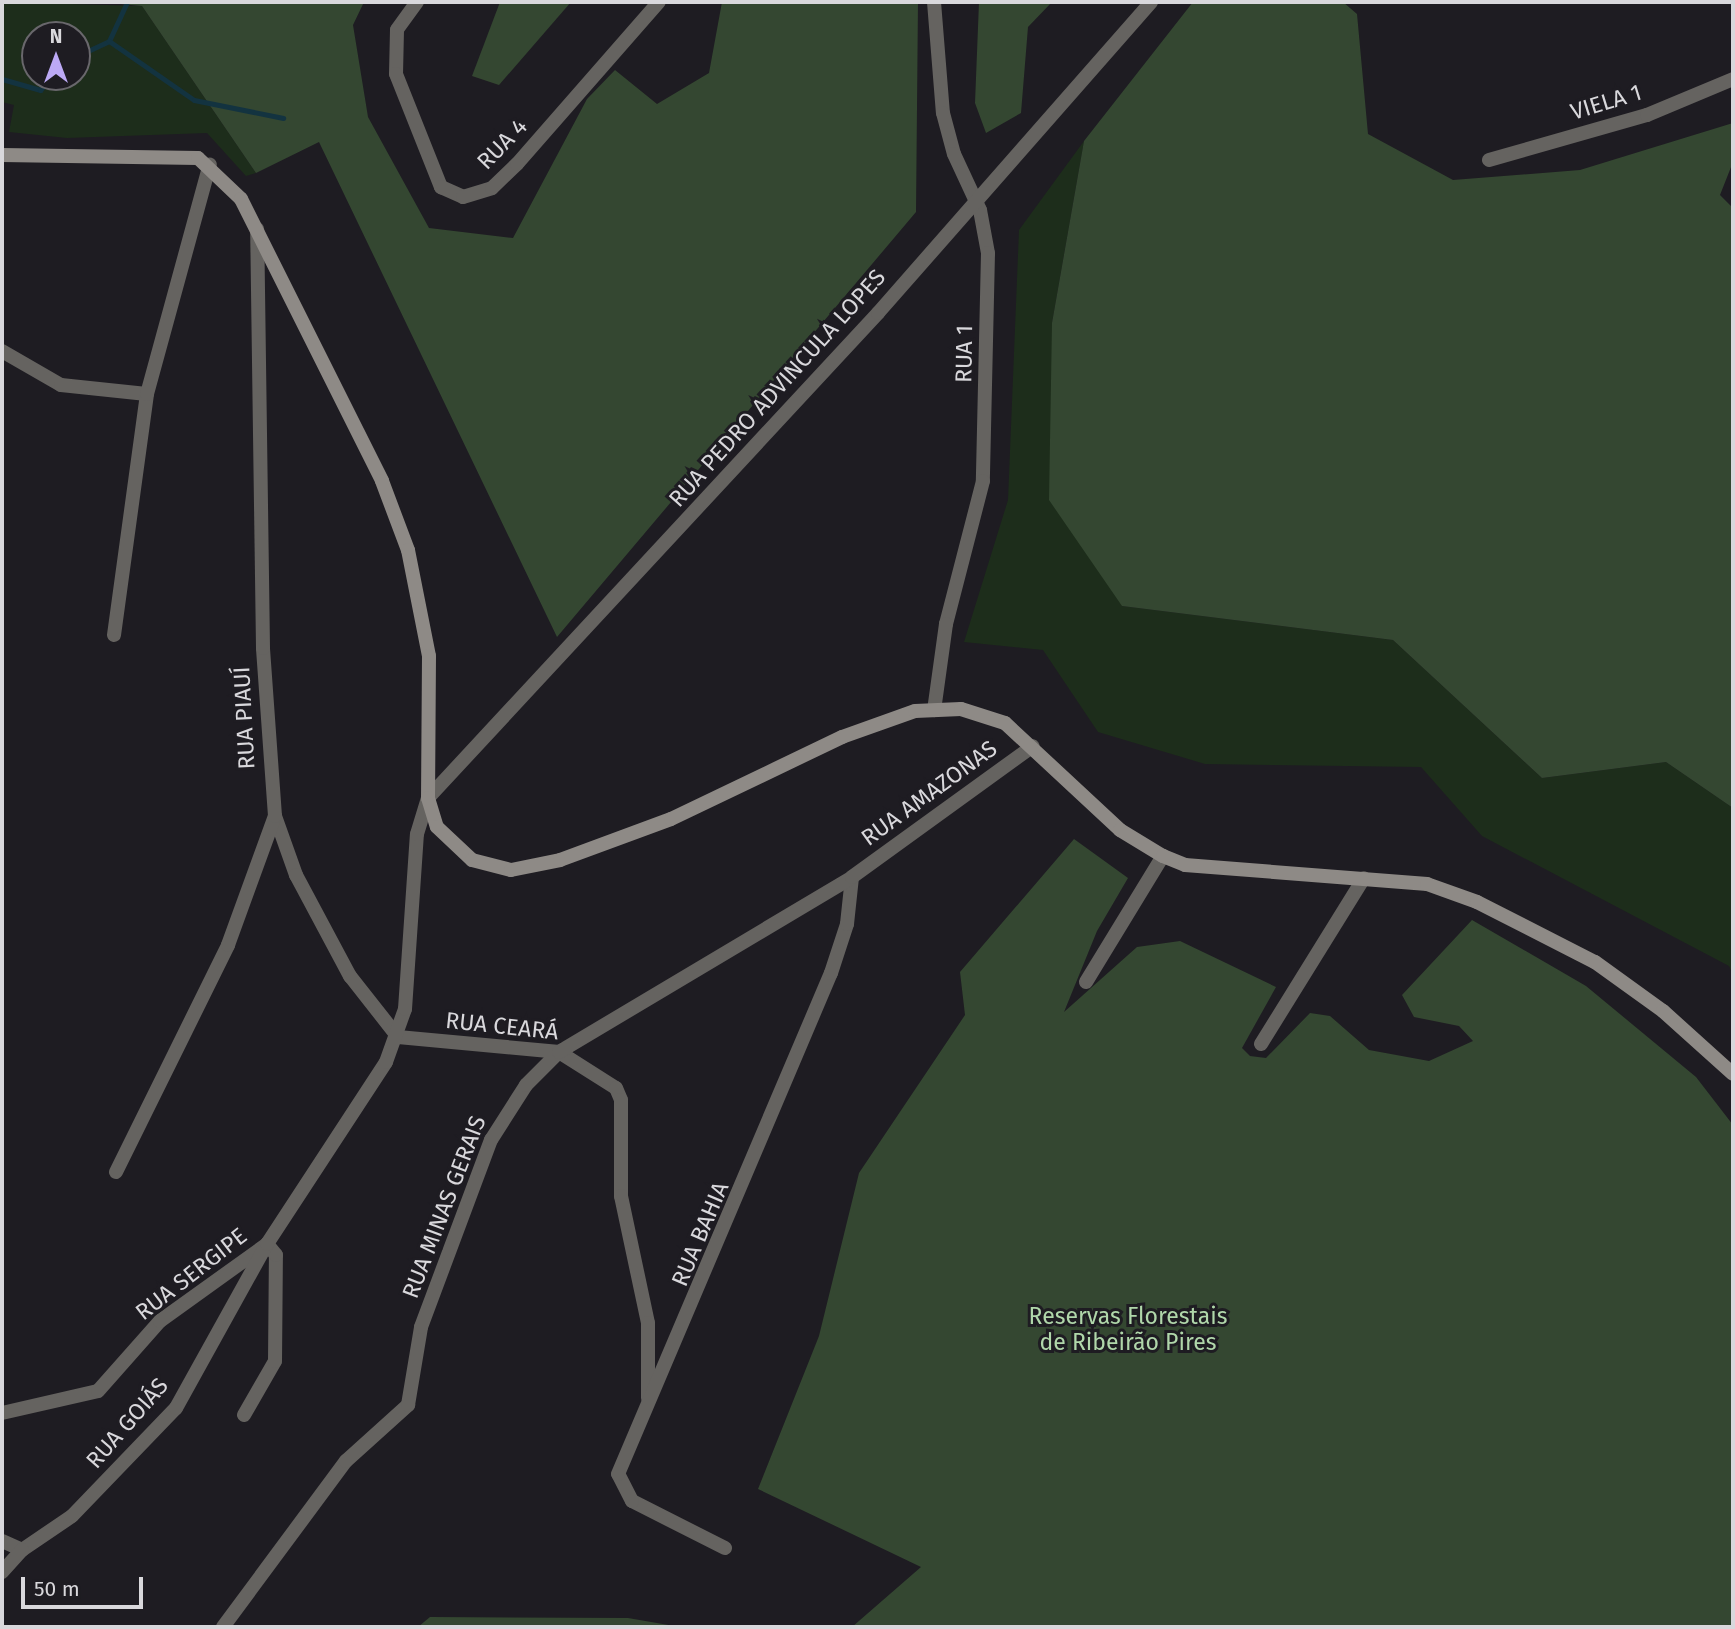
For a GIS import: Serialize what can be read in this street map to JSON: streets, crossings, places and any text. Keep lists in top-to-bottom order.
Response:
{
  "streets": {
    "street": [
      "VIELA 1",
      "RUA 4",
      "RUA 1",
      "RUA PEDRO ADVINCULA LOPES",
      "RUA PIAUÍ",
      "RUA AMAZONAS",
      "RUA CEARÁ",
      "RUA MINAS GERAIS",
      "RUA BAHIA",
      "RUA SERGIPE",
      "RUA GOIÁS"
    ]
  },
  "crossings": [
    ["RUA 1", "RUA PEDRO ADVINCULA LOPES"],
    ["RUA AMAZONAS", "RUA MINAS GERAIS"],
    ["RUA AMAZONAS", "RUA BAHIA"],
    ["RUA CEARÁ", "RUA MINAS GERAIS"],
    ["RUA CEARÁ", "RUA BAHIA"],
    ["RUA CEARÁ", "RUA GOIÁS"],
    ["RUA MINAS GERAIS", "RUA BAHIA"],
    ["RUA SERGIPE", "RUA GOIÁS"]
  ],
  "parks": ["Reservas Florestais de Ribeirão Pires"],
  "scale_bar": "50 m",
  "north": "top"
}
